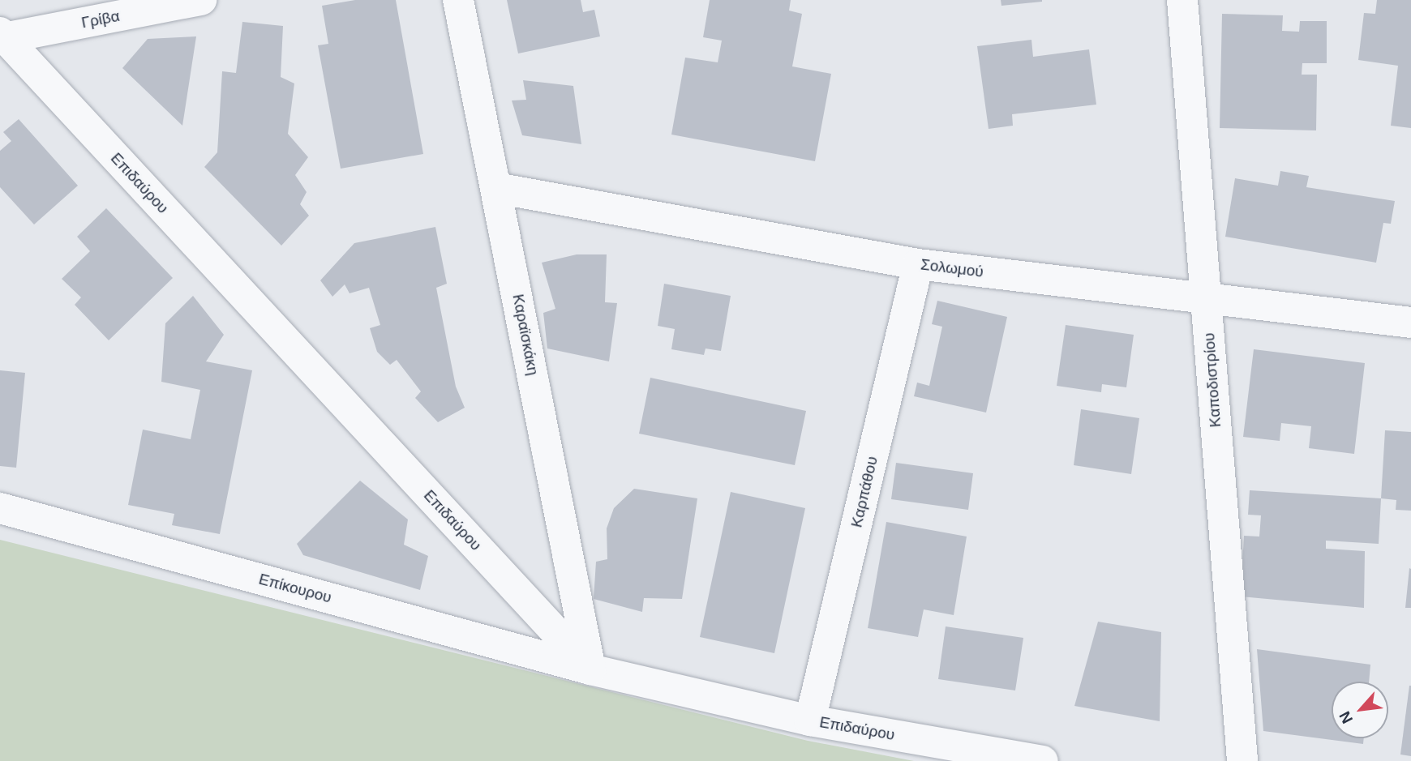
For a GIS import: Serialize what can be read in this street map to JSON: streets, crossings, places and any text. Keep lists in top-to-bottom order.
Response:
{
  "streets": {
    "street": [
      "Γρίβα",
      "Επιδαύρου",
      "Σολωμού",
      "Καραϊσκάκη",
      "Καποδιστρίου",
      "Καρπάθου",
      "Επίκουρου"
    ]
  },
  "crossings": [
    ["Γρίβα", "Επιδαύρου"],
    ["Επιδαύρου", "Καραϊσκάκη"],
    ["Επιδαύρου", "Καρπάθου"],
    ["Επιδαύρου", "Επίκουρου"],
    ["Σολωμού", "Καραϊσκάκη"],
    ["Σολωμού", "Καποδιστρίου"],
    ["Σολωμού", "Καρπάθου"],
    ["Καραϊσκάκη", "Επίκουρου"]
  ],
  "north": "bottom left"
}
